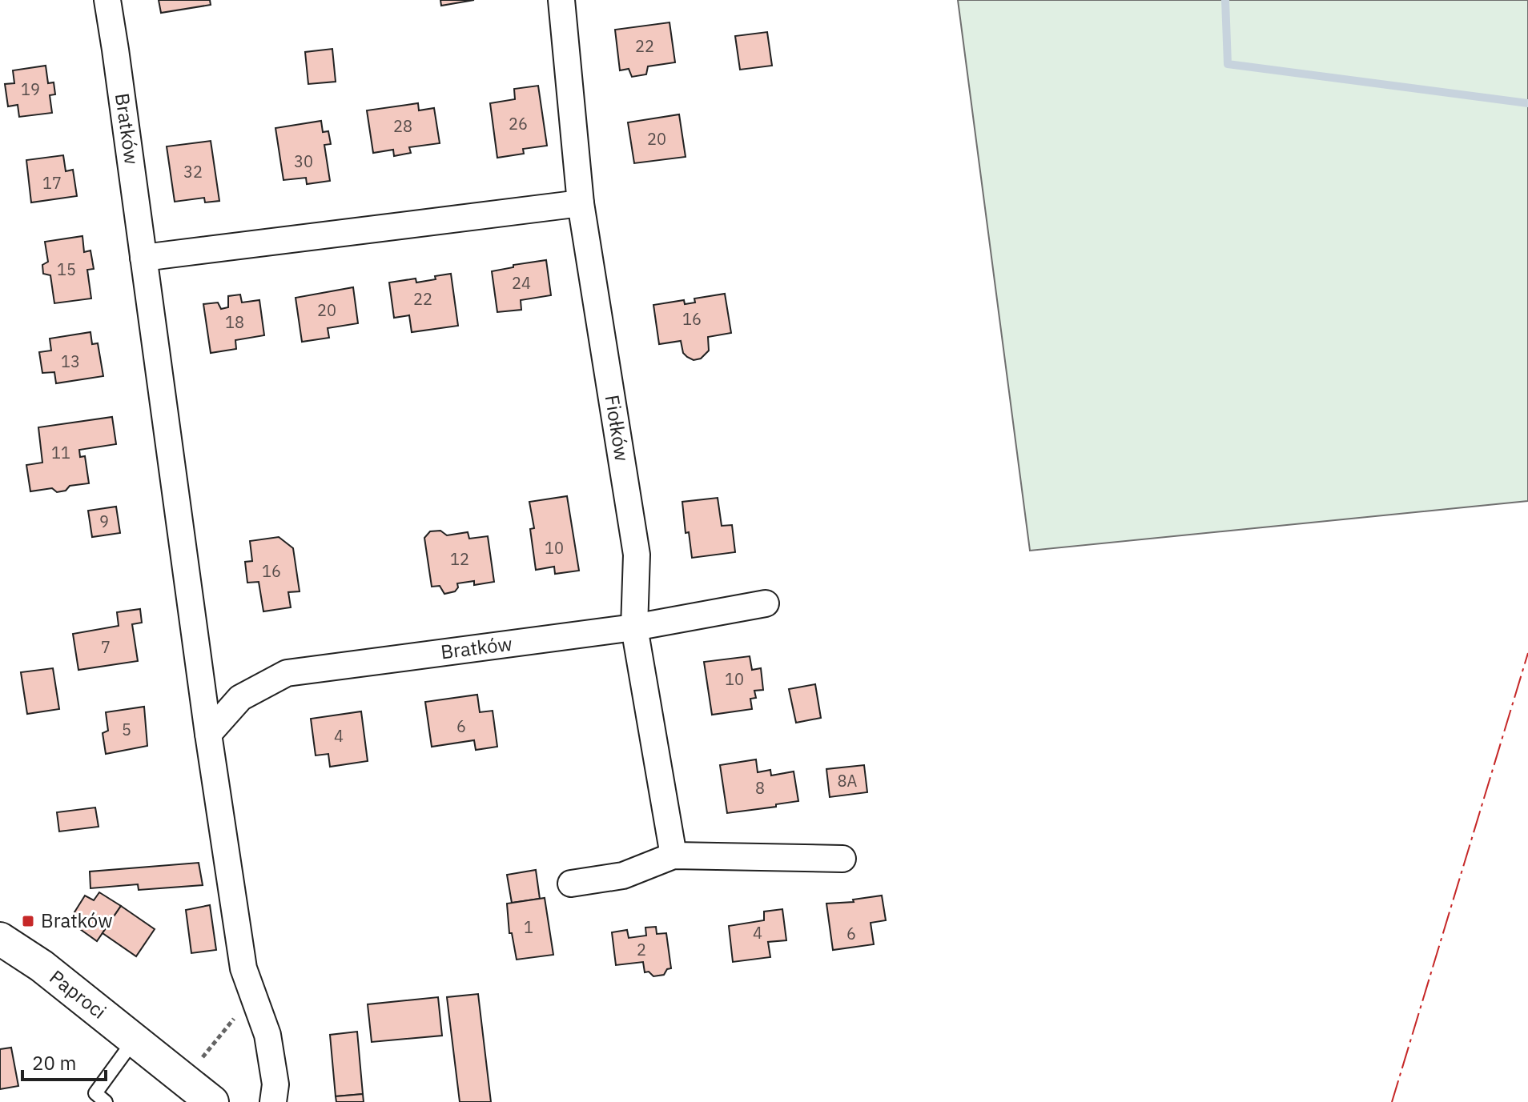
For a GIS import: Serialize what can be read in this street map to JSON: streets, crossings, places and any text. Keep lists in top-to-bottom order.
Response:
{
  "streets": {
    "street": ["Bratków", "Fiołków", "Paproci"]
  },
  "crossings": [
    ["Bratków", "Fiołków"]
  ],
  "places": {
    "transit": ["Bratków"]
  },
  "house_numbers": [
    "22",
    "19",
    "26",
    "28",
    "20",
    "30",
    "32",
    "17",
    "15",
    "24",
    "22",
    "20",
    "16",
    "18",
    "13",
    "11",
    "9",
    "10",
    "12",
    "16",
    "7",
    "10",
    "6",
    "5",
    "4",
    "8A",
    "8",
    "1",
    "4",
    "6",
    "2"
  ],
  "scale_bar": "20 m"
}
